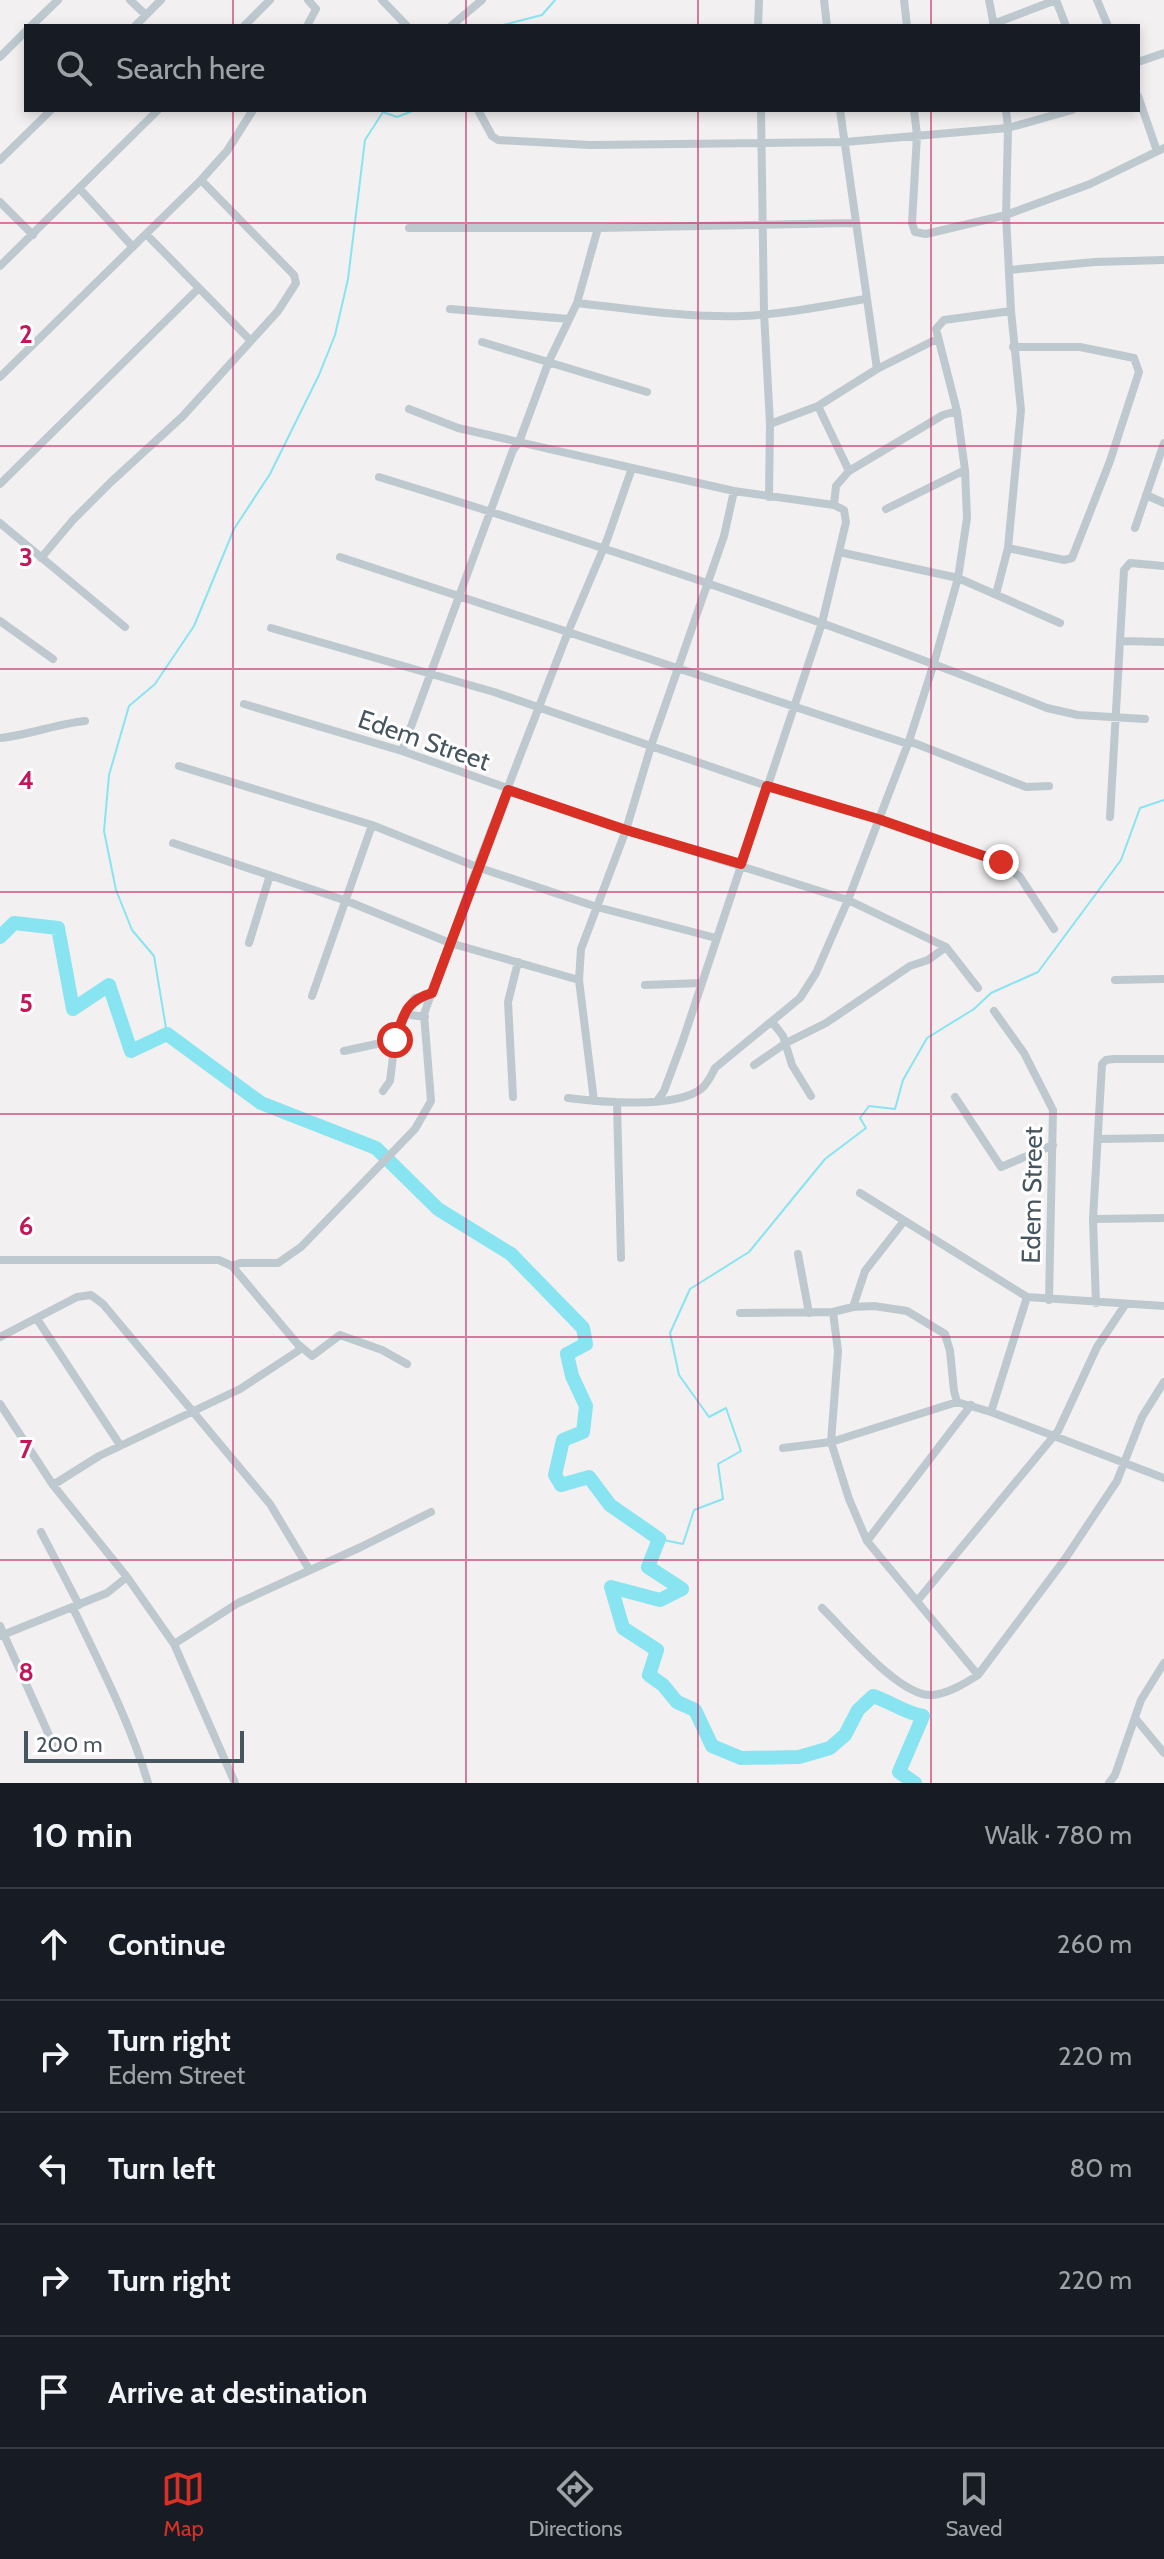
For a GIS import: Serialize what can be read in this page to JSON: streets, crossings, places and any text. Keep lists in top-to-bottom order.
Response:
{
  "streets": {
    "street": ["Edem Street"]
  },
  "scale_bar": "200 m",
  "page": {
    "search": "Search here",
    "scale": "200 m",
    "heading": ["10 min", "Walk · 780 m"],
    "list": [
      ["Continue", "260 m"],
      ["Turn right", "Edem Street", "220 m"],
      ["Turn left", "80 m"],
      ["Turn right", "220 m"],
      "Arrive at destination"
    ],
    "nav": ["Map", "Directions", "Saved"]
  },
  "grid": {
    "rows": [
      "2",
      "3",
      "4",
      "5",
      "6",
      "7",
      "8"
    ]
  }
}
